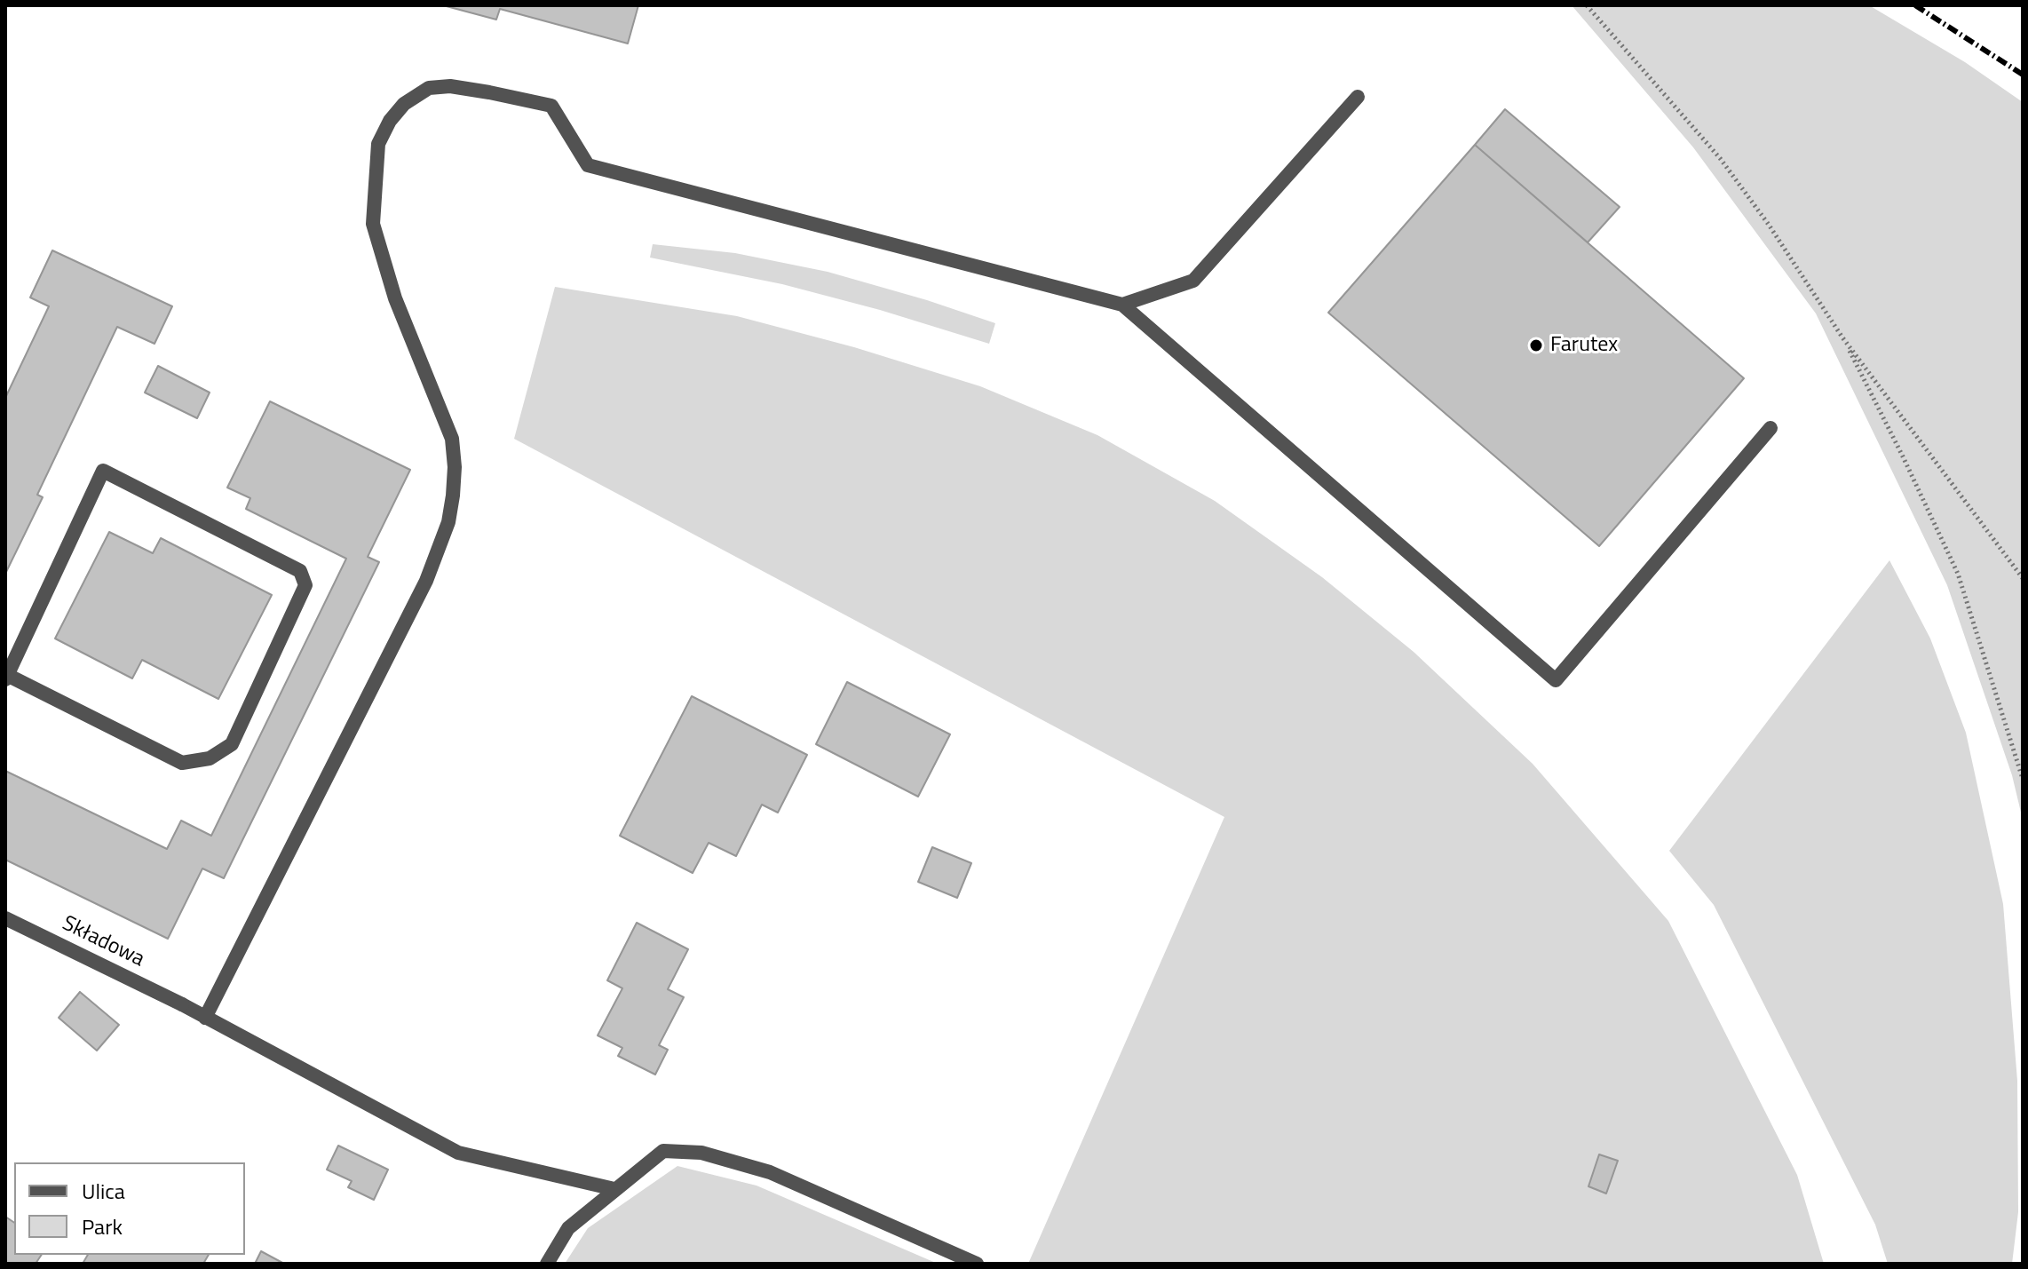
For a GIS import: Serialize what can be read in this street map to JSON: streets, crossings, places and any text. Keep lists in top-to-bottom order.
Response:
{
  "streets": {
    "street": ["Składowa"]
  },
  "places": ["Farutex"],
  "legend": ["Ulica", "Park"]
}
